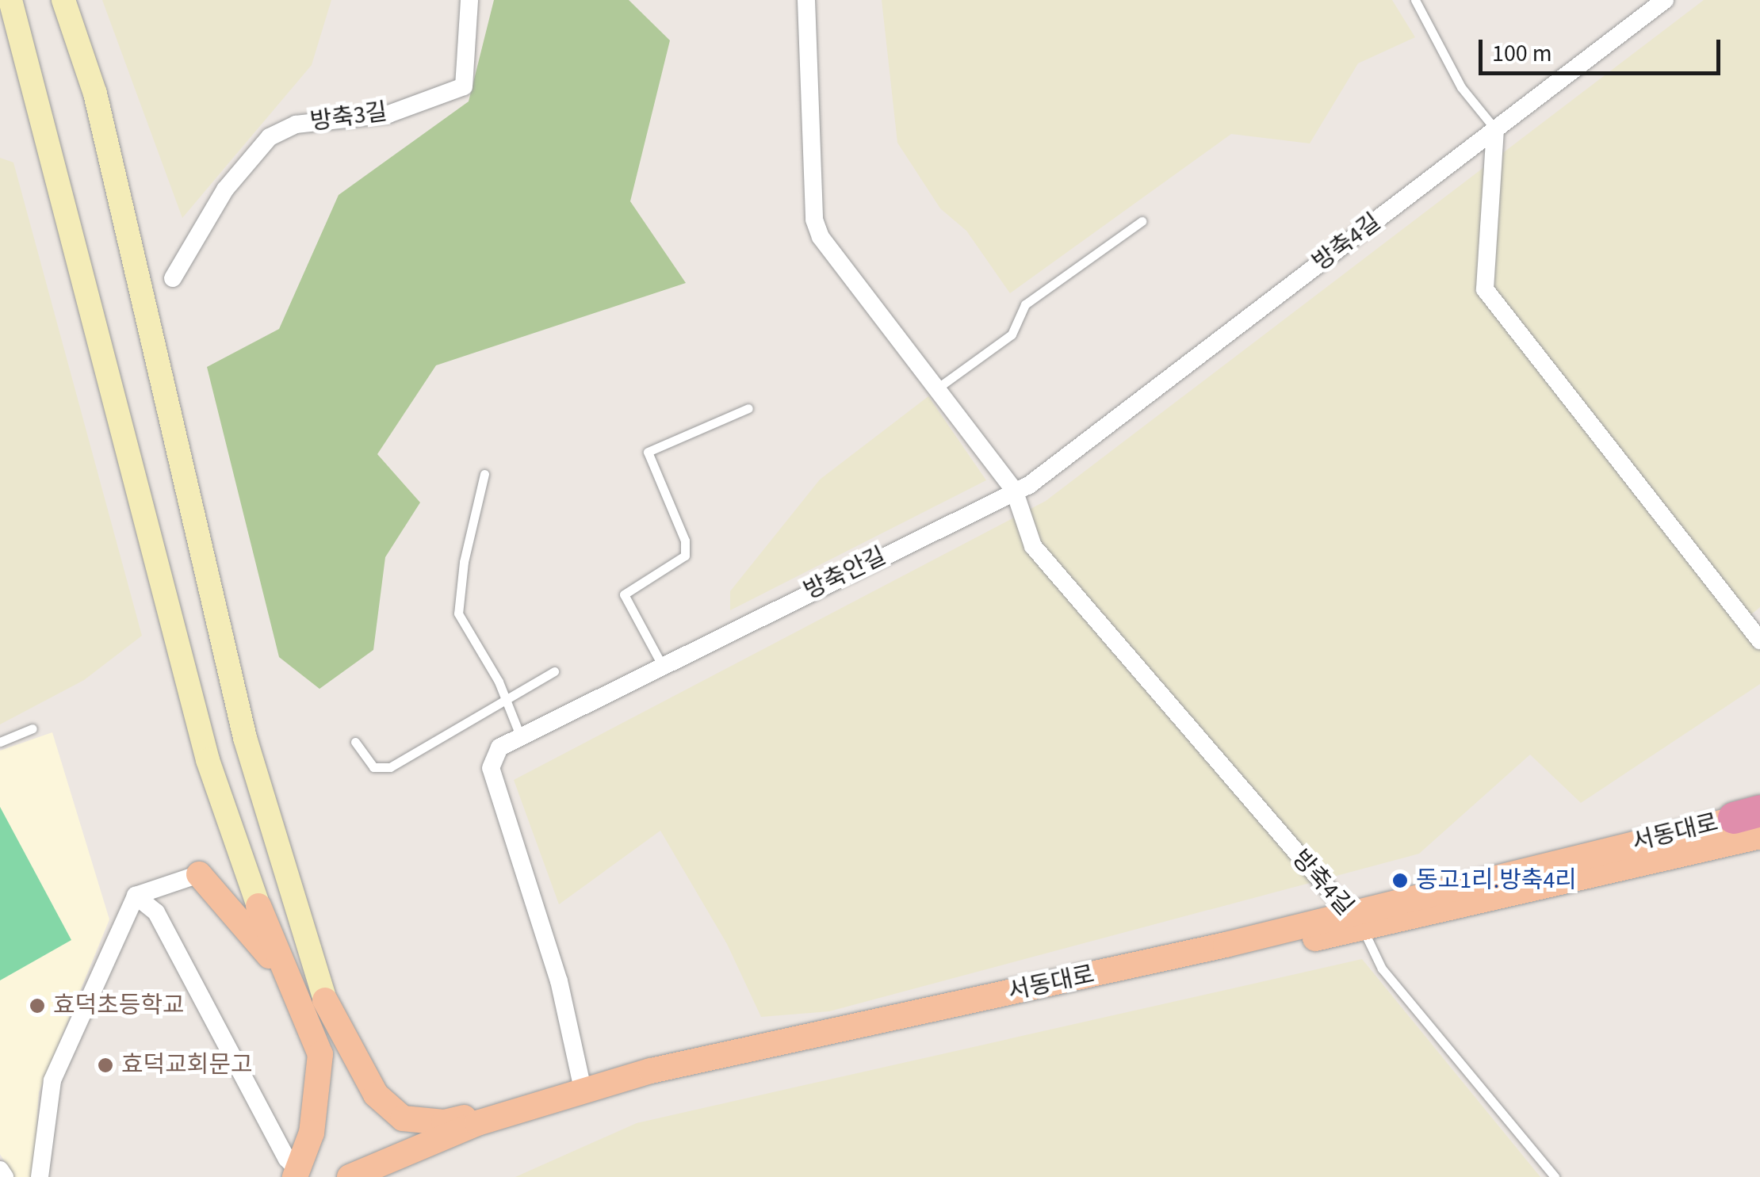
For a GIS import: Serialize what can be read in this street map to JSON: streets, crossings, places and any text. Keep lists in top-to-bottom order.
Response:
{
  "streets": {
    "main road": ["서동대로"],
    "street": ["방축3길", "방축4길", "방축안길"]
  },
  "crossings": [
    ["방축4길", "방축안길"],
    ["방축4길", "서동대로"],
    ["방축안길", "서동대로"]
  ],
  "places": ["동고1리.방축4리", "효덕초등학교", "효덕교회문고"],
  "scale_bar": "100 m"
}
